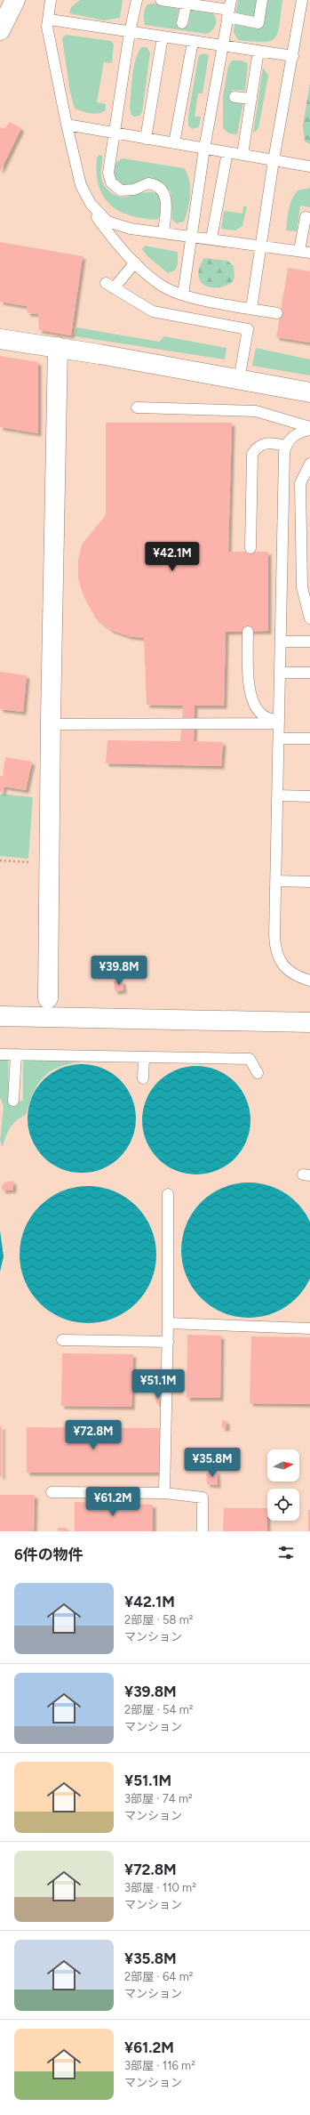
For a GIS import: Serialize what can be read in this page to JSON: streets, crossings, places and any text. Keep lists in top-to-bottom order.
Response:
{
  "north": "right",
  "page": {
    "price": [
      "¥42.1M",
      "¥39.8M",
      "¥51.1M",
      "¥72.8M",
      "¥35.8M",
      "¥61.2M"
    ],
    "heading": "6件の物件",
    "list": [
      {
        "name": "¥42.1M",
        "note": "2部屋 · 58 m² · マンション"
      },
      {
        "name": "¥39.8M",
        "note": "2部屋 · 54 m² · マンション"
      },
      {
        "name": "¥51.1M",
        "note": "3部屋 · 74 m² · マンション"
      },
      {
        "name": "¥72.8M",
        "note": "3部屋 · 110 m² · マンション"
      },
      {
        "name": "¥35.8M",
        "note": "2部屋 · 64 m² · マンション"
      },
      {
        "name": "¥61.2M",
        "note": "3部屋 · 116 m² · マンション"
      }
    ]
  }
}
